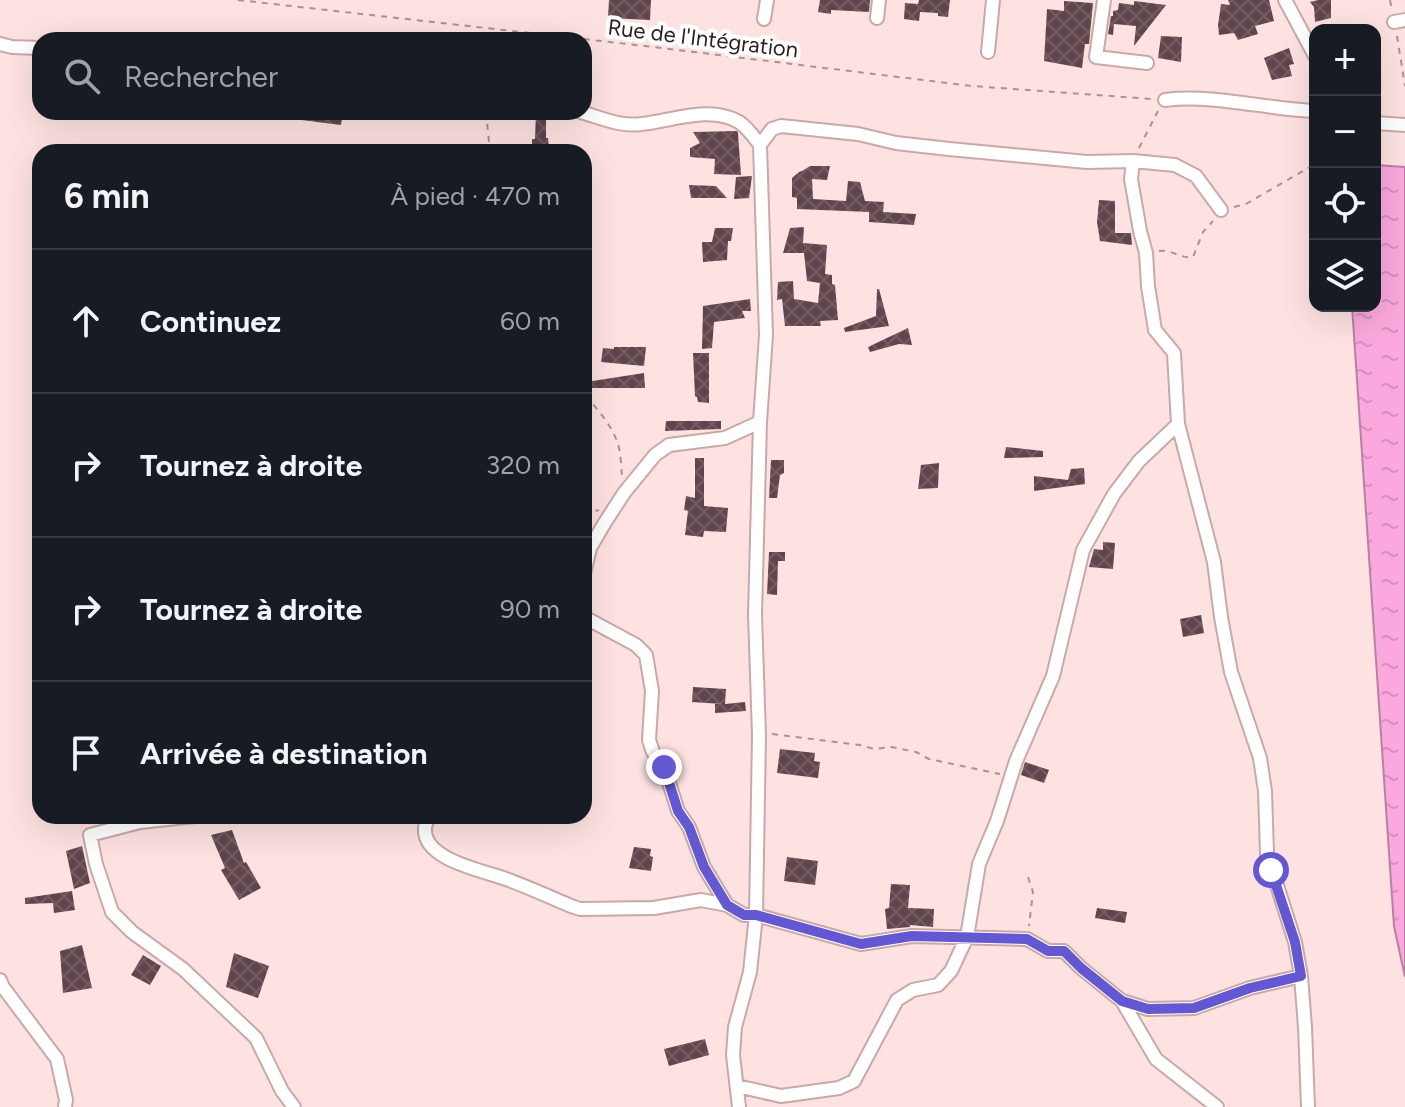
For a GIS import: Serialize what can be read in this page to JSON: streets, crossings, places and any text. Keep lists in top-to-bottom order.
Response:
{
  "streets": {
    "path": ["Rue de l'Intégration"]
  },
  "page": {
    "map_buttons": ["+", "−"],
    "search": "Rechercher",
    "heading": ["6 min", "À pied · 470 m"],
    "list": [
      ["Continuez", "60 m"],
      ["Tournez à droite", "320 m"],
      ["Tournez à droite", "90 m"],
      "Arrivée à destination"
    ]
  }
}
